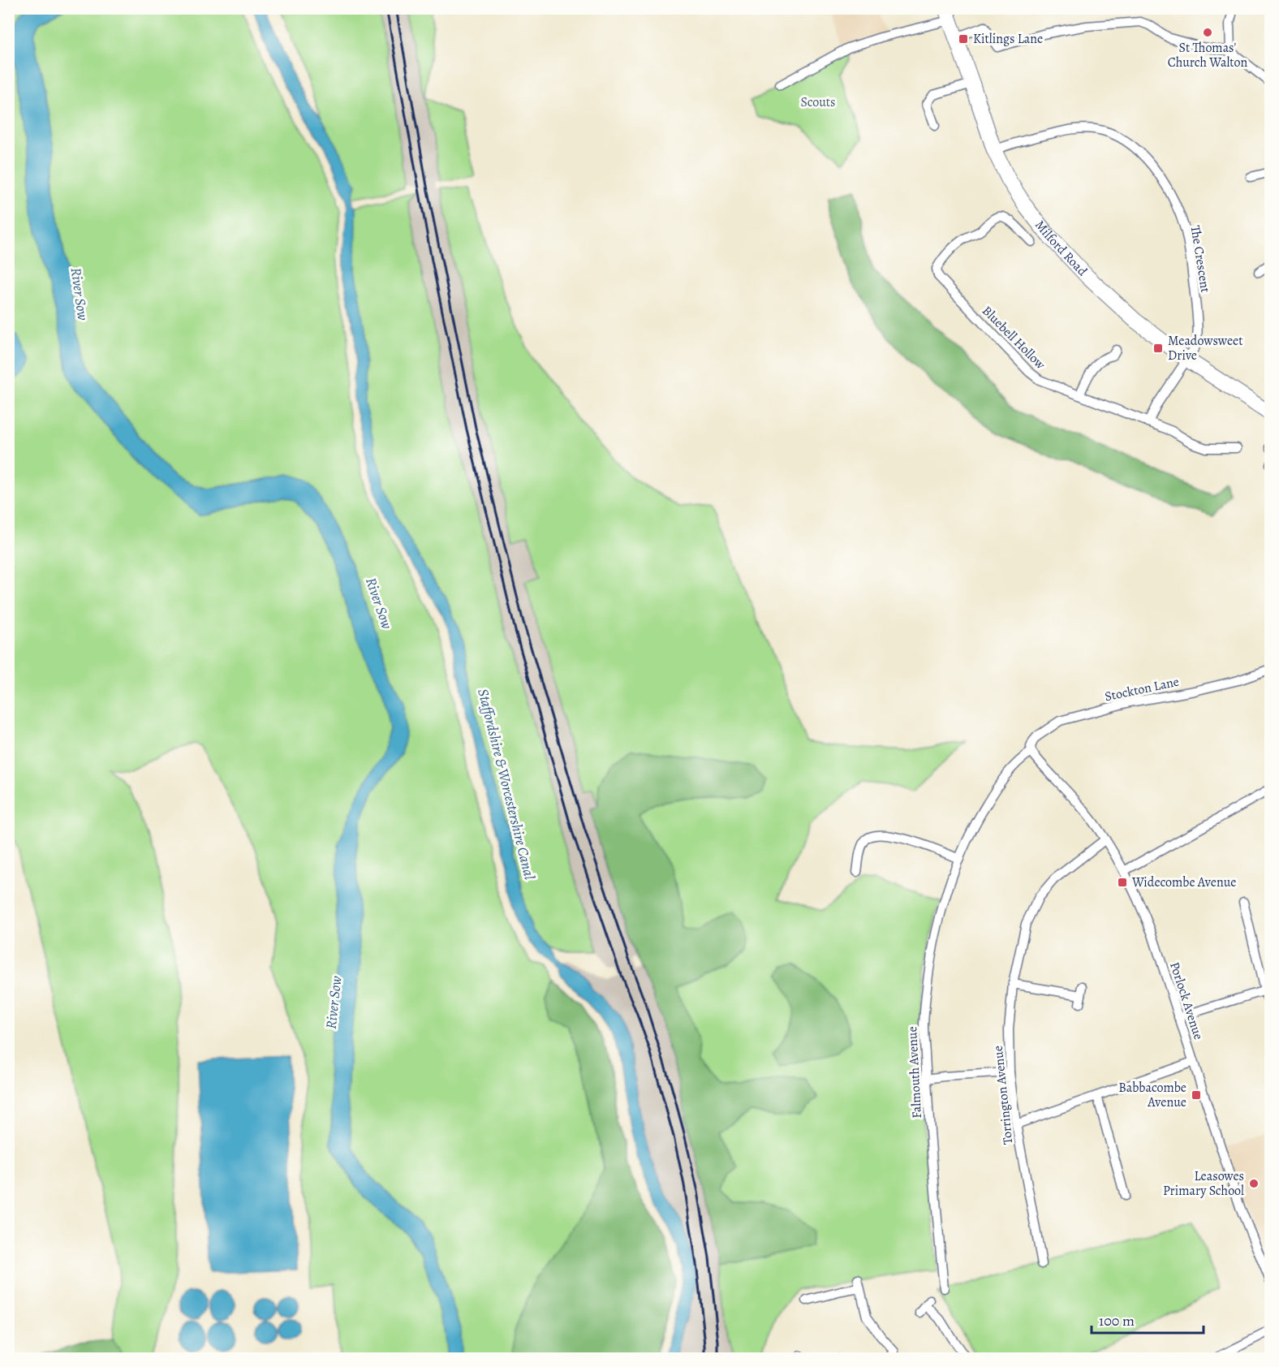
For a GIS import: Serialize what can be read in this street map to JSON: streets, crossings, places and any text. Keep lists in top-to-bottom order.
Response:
{
  "streets": {
    "highway": ["Milford Road"],
    "street": [
      "The Crescent",
      "Bluebell Hollow",
      "Stockton Lane",
      "Porlock Avenue",
      "Falmouth Avenue",
      "Torrington Avenue"
    ]
  },
  "crossings": [
    ["Milford Road", "The Crescent"],
    ["The Crescent", "Bluebell Hollow"],
    ["Stockton Lane", "Porlock Avenue"],
    ["Stockton Lane", "Falmouth Avenue"],
    ["Porlock Avenue", "Falmouth Avenue"],
    ["Porlock Avenue", "Torrington Avenue"]
  ],
  "water": ["River Sow", "Staffordshire & Worcestershire Canal"],
  "parks": ["Scouts"],
  "places": {
    "other": ["St Thomas' Church Walton", "Leasowes Primary School"],
    "transit": [
      "Kitlings Lane",
      "Meadowsweet Drive",
      "Widecombe Avenue",
      "Babbacombe Avenue"
    ]
  },
  "scale_bar": "100 m"
}
